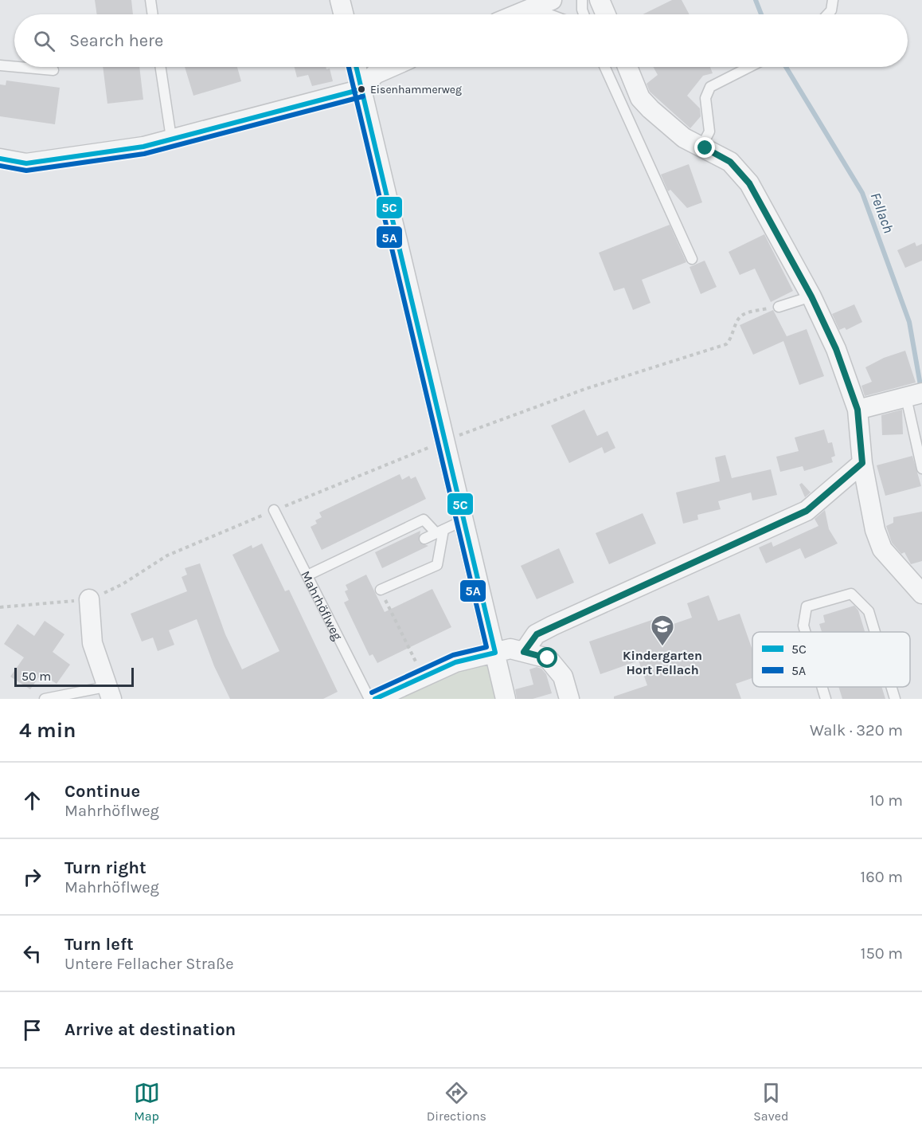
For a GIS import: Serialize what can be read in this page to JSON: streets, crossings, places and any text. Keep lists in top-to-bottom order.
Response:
{
  "streets": {
    "lane": ["Mahrhöflweg"]
  },
  "water": ["Fellach"],
  "places": {
    "other": ["Eisenhammerweg"],
    "school or university": ["Kindergarten Hort Fellach"]
  },
  "lines": ["transit line 5C", "transit line 5A"],
  "legend": ["5C", "5A"],
  "scale_bar": "50 m",
  "page": {
    "search": "Search here",
    "scale": "50 m",
    "heading": ["4 min", "Walk · 320 m"],
    "list": [
      ["Continue", "Mahrhöflweg", "10 m"],
      ["Turn right", "Mahrhöflweg", "160 m"],
      ["Turn left", "Untere Fellacher Straße", "150 m"],
      "Arrive at destination"
    ],
    "nav": ["Map", "Directions", "Saved"]
  }
}
